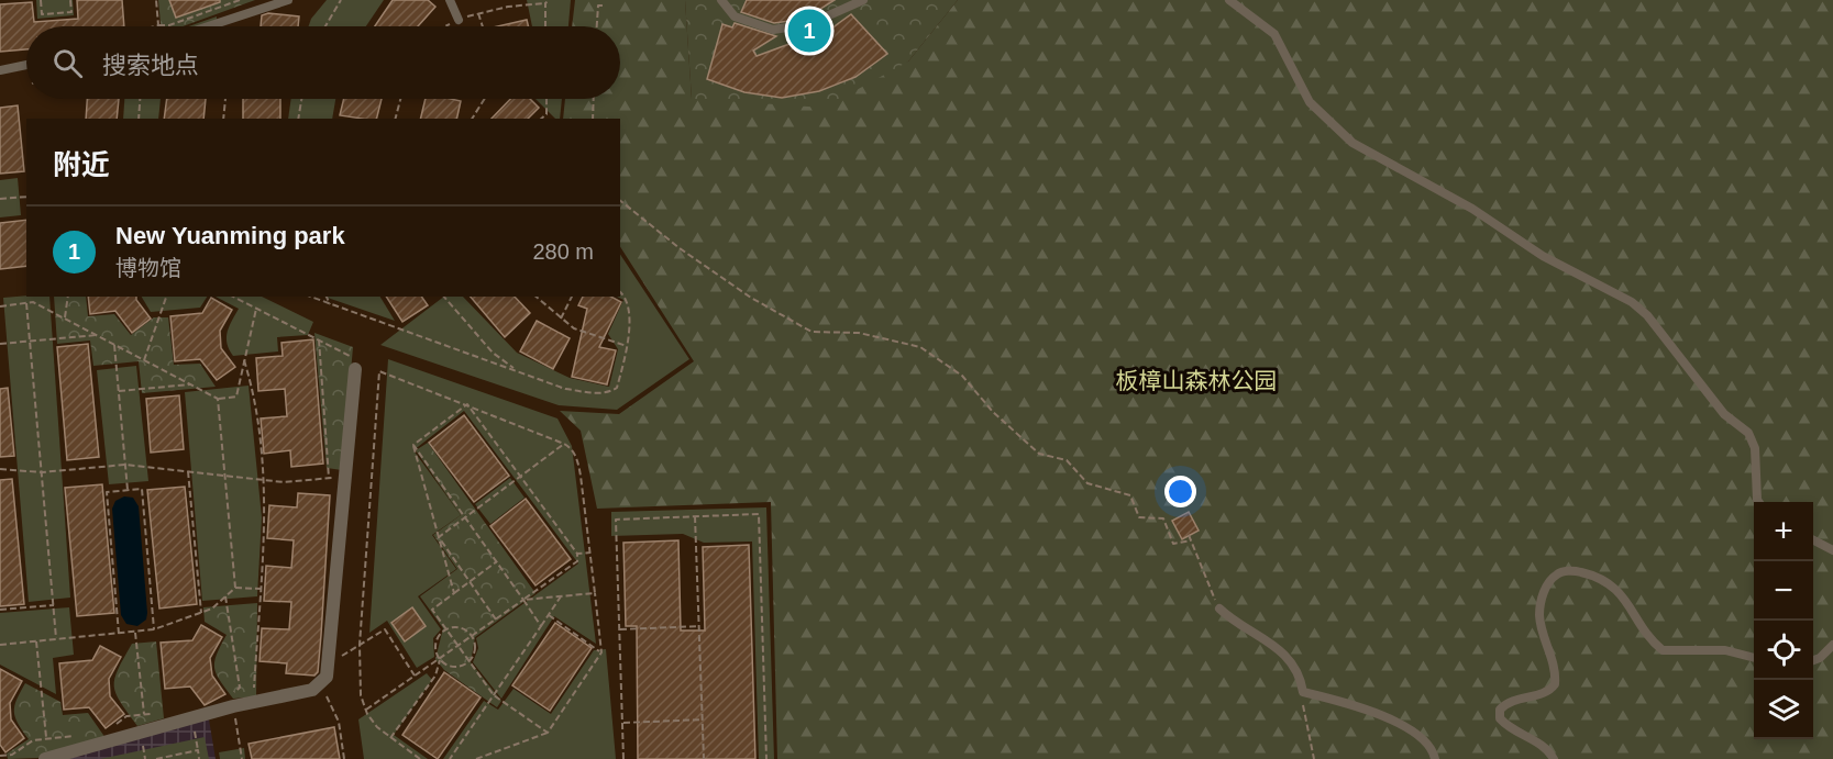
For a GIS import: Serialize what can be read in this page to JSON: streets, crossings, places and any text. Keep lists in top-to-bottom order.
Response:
{
  "parks": ["板樟山森林公园"],
  "page": {
    "pins": "1",
    "search": "搜索地点",
    "heading": "附近",
    "list": [
      {
        "mark": "1",
        "name": "New Yuanming park",
        "note": "博物馆",
        "value": "280 m"
      }
    ],
    "map_buttons": ["+", "−"]
  }
}
